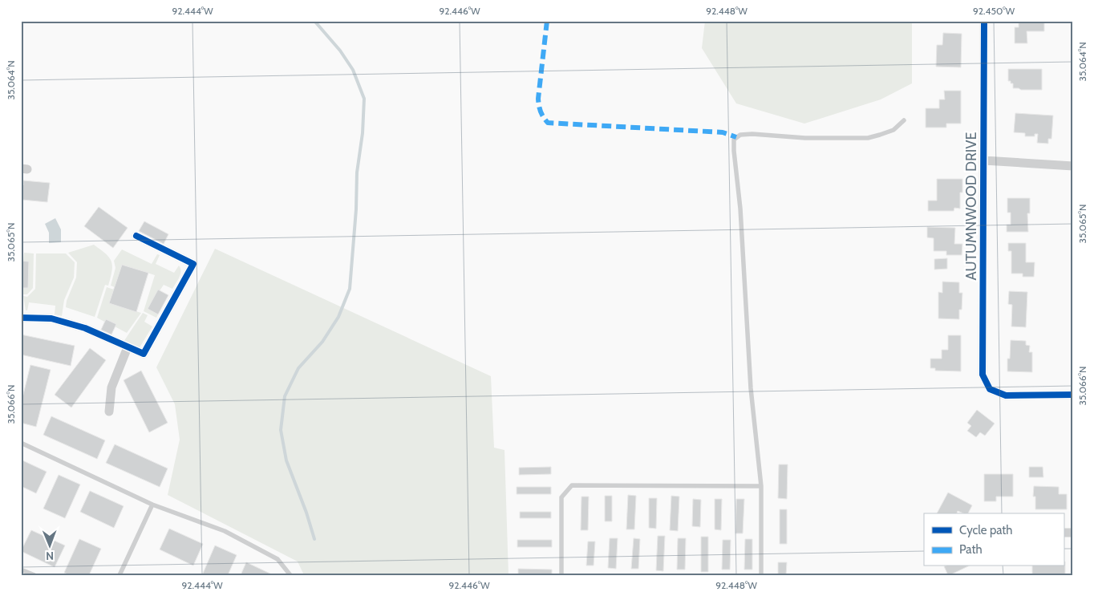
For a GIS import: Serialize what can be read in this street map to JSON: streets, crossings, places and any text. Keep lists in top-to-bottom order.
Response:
{
  "streets": {
    "street": ["AUTUMNWOOD DRIVE"]
  },
  "legend": ["Cycle path", "Path"],
  "north": "bottom",
  "coordinates": [
    "92.444°W",
    "92.446°W",
    "92.448°W",
    "92.450°W",
    "35.064°N",
    "35.065°N",
    "35.066°N"
  ]
}
